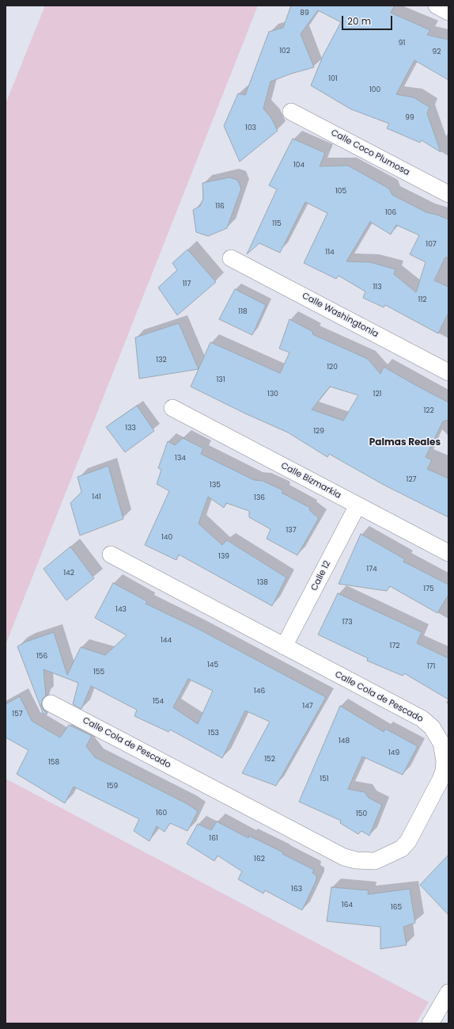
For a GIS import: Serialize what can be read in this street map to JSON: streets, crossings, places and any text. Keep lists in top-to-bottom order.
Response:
{
  "streets": {
    "street": [
      "Calle Coco Plumosa",
      "Calle Washingtonia",
      "Calle Bizmarkia",
      "Calle 12",
      "Calle Cola de Pescado"
    ]
  },
  "crossings": [
    ["Calle Bizmarkia", "Calle 12"],
    ["Calle 12", "Calle Cola de Pescado"]
  ],
  "districts": ["Palmas Reales"],
  "house_numbers": [
    "89",
    "91",
    "102",
    "92",
    "101",
    "100",
    "99",
    "103",
    "104",
    "105",
    "116",
    "106",
    "115",
    "107",
    "114",
    "117",
    "113",
    "112",
    "118",
    "132",
    "120",
    "131",
    "130",
    "121",
    "122",
    "133",
    "129",
    "134",
    "127",
    "135",
    "141",
    "136",
    "137",
    "140",
    "139",
    "174",
    "142",
    "138",
    "175",
    "143",
    "173",
    "144",
    "172",
    "156",
    "145",
    "171",
    "155",
    "146",
    "154",
    "147",
    "157",
    "153",
    "148",
    "149",
    "152",
    "158",
    "151",
    "159",
    "160",
    "150",
    "161",
    "162",
    "163",
    "164",
    "165"
  ],
  "scale_bar": "20 m"
}
